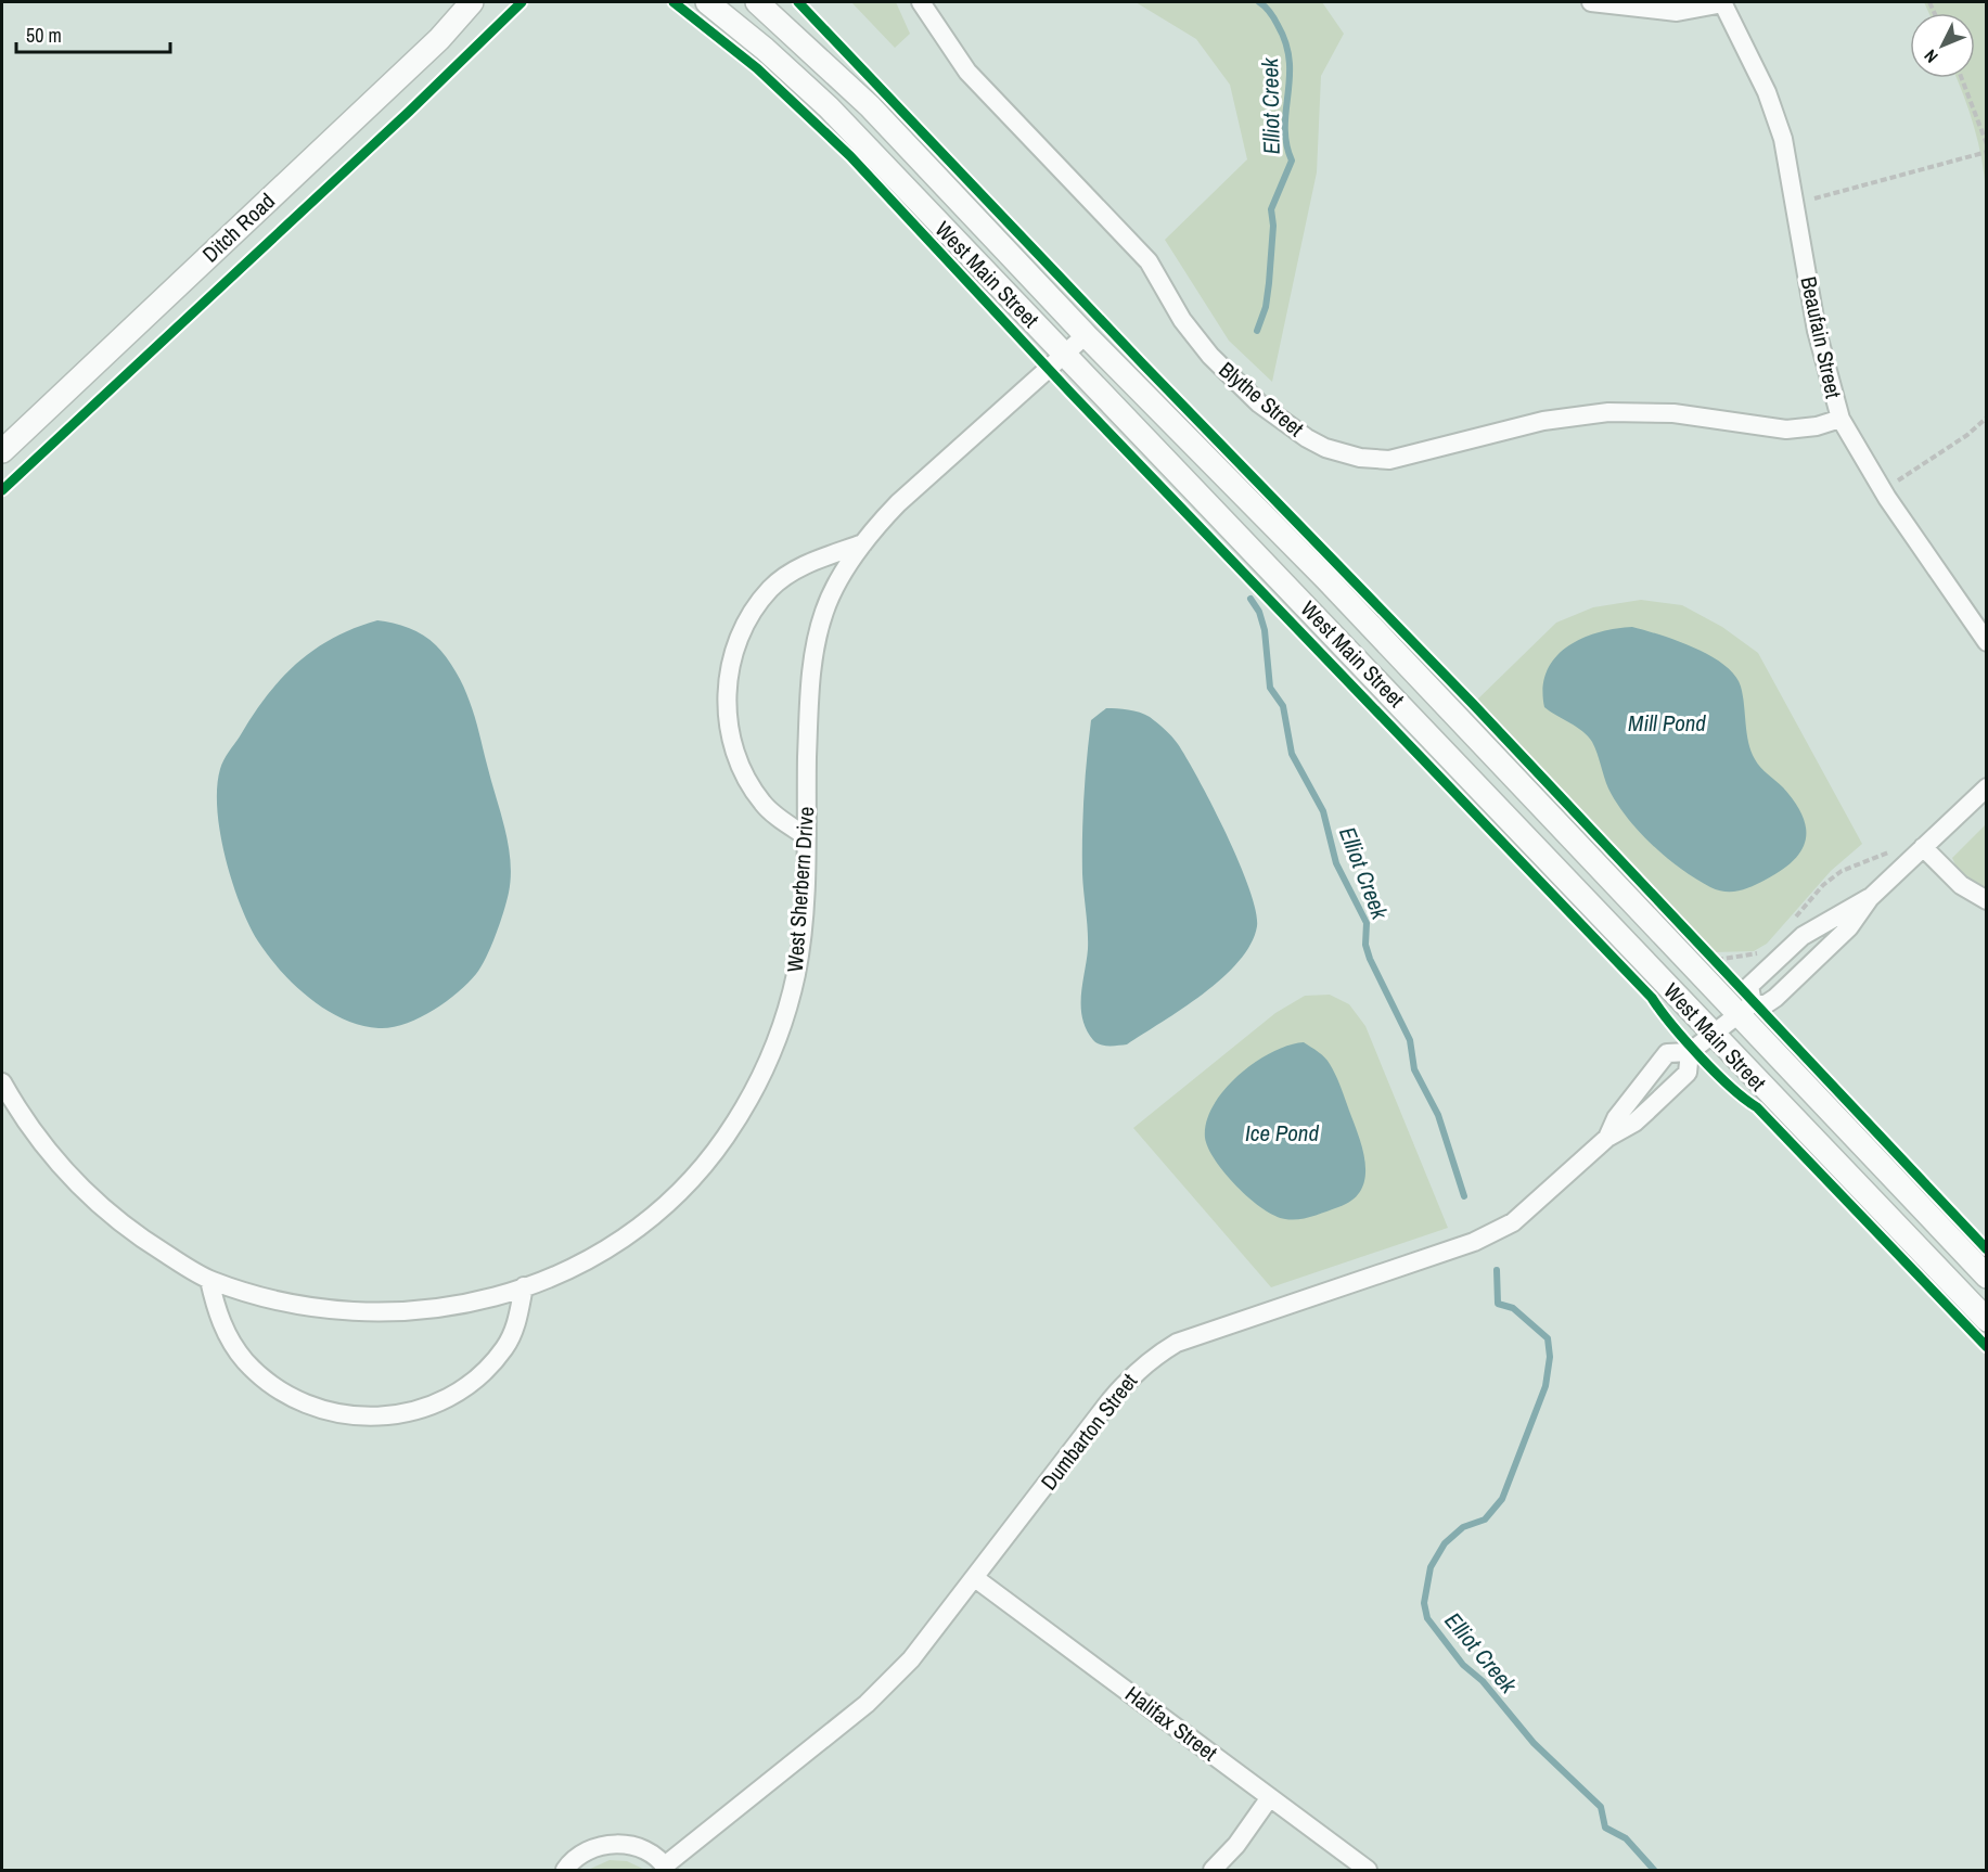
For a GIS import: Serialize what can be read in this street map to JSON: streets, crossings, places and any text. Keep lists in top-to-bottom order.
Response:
{
  "streets": {
    "street": [
      "Ditch Road",
      "West Main Street",
      "Beaufain Street",
      "Blythe Street",
      "West Sherbern Drive",
      "Dumbarton Street",
      "Halifax Street"
    ]
  },
  "crossings": [
    ["West Main Street", "West Sherbern Drive"],
    ["West Main Street", "Dumbarton Street"],
    ["Beaufain Street", "Blythe Street"],
    ["Dumbarton Street", "Halifax Street"]
  ],
  "water": ["Elliot Creek", "Mill Pond", "Ice Pond"],
  "scale_bar": "50 m",
  "north": "bottom left"
}
